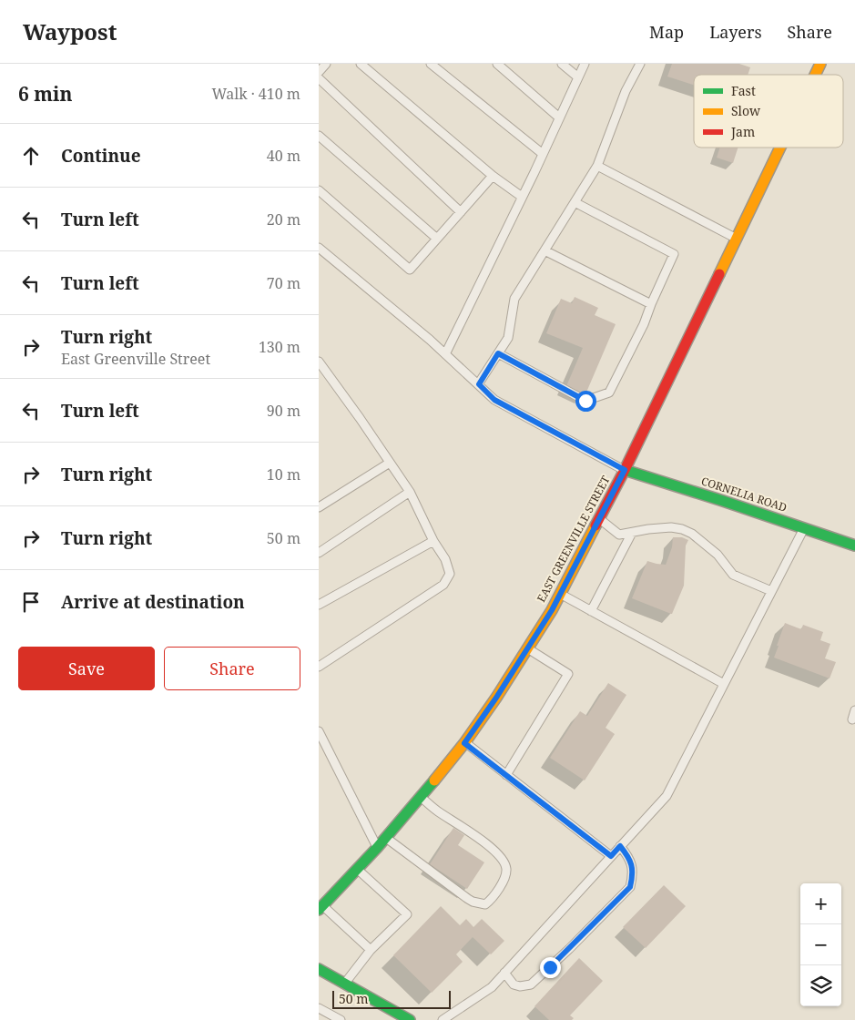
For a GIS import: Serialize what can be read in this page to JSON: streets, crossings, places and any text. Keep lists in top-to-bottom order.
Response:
{
  "streets": {
    "main road": ["CORNELIA ROAD", "EAST GREENVILLE STREET"]
  },
  "crossings": [
    ["CORNELIA ROAD", "EAST GREENVILLE STREET"]
  ],
  "legend": ["Fast", "Slow", "Jam"],
  "scale_bar": "50 m",
  "page": {
    "header": "Waypost",
    "nav": ["Map", "Layers", "Share"],
    "heading": ["6 min", "Walk · 410 m"],
    "list": [
      ["Continue", "40 m"],
      ["Turn left", "20 m"],
      ["Turn left", "70 m"],
      ["Turn right", "East Greenville Street", "130 m"],
      ["Turn left", "90 m"],
      ["Turn right", "10 m"],
      ["Turn right", "50 m"],
      "Arrive at destination"
    ],
    "buttons": ["Save", "Share"],
    "map_buttons": ["+", "−"],
    "scale": "50 m"
  }
}
